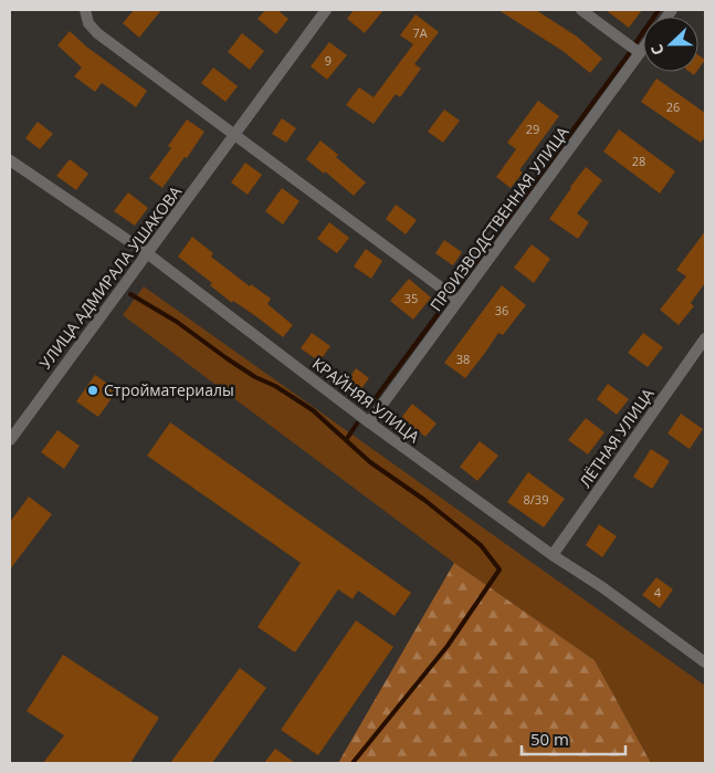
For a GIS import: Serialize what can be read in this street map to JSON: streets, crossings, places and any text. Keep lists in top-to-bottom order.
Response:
{
  "streets": {
    "street": [
      "ПРОИЗВОДСТВЕННАЯ УЛИЦА",
      "УЛИЦА АДМИРАЛА УШАКОВА",
      "КРАЙНЯЯ УЛИЦА",
      "ЛЁТНАЯ УЛИЦА"
    ]
  },
  "crossings": [
    ["ПРОИЗВОДСТВЕННАЯ УЛИЦА", "КРАЙНЯЯ УЛИЦА"],
    ["УЛИЦА АДМИРАЛА УШАКОВА", "КРАЙНЯЯ УЛИЦА"],
    ["КРАЙНЯЯ УЛИЦА", "ЛЁТНАЯ УЛИЦА"]
  ],
  "places": ["Стройматериалы"],
  "house_numbers": [
    "7А",
    "9",
    "26",
    "29",
    "28",
    "35",
    "36",
    "38",
    "8/39",
    "4"
  ],
  "scale_bar": "50 m",
  "north": "left"
}
